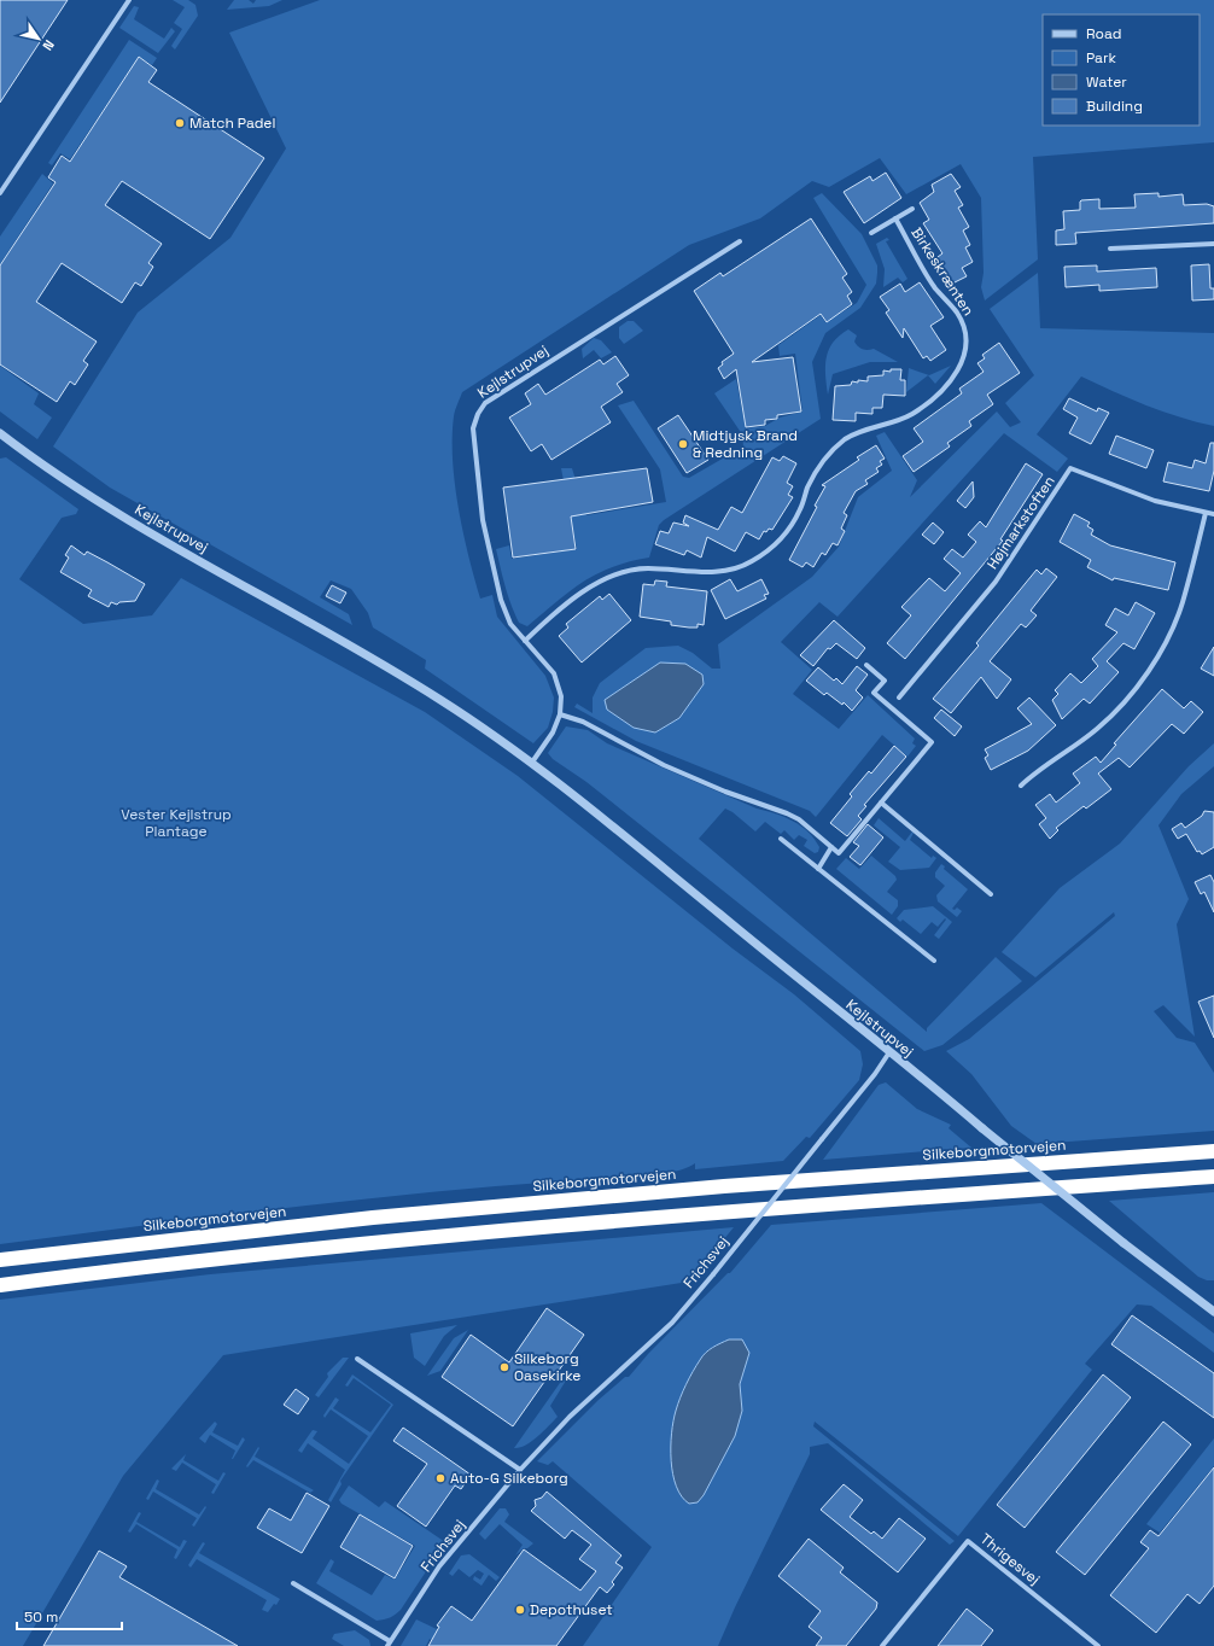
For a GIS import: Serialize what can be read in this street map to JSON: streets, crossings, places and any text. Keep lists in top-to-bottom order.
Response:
{
  "streets": {
    "highway": ["Silkeborgmotorvejen"],
    "street": [
      "Birkeskrænten",
      "Kejlstrupvej",
      "Højmarkstoften",
      "Frichsvej",
      "Thrigesvej"
    ]
  },
  "crossings": [
    ["Birkeskrænten", "Kejlstrupvej"],
    ["Kejlstrupvej", "Frichsvej"]
  ],
  "parks": ["Vester Kejlstrup Plantage"],
  "places": [
    "Match Padel",
    "Midtjysk Brand & Redning",
    "Silkeborg Oasekirke",
    "Auto-G Silkeborg",
    "Depothuset"
  ],
  "legend": [
    "Road",
    "Park",
    "Water",
    "Building"
  ],
  "scale_bar": "50 m",
  "north": "bottom right"
}
